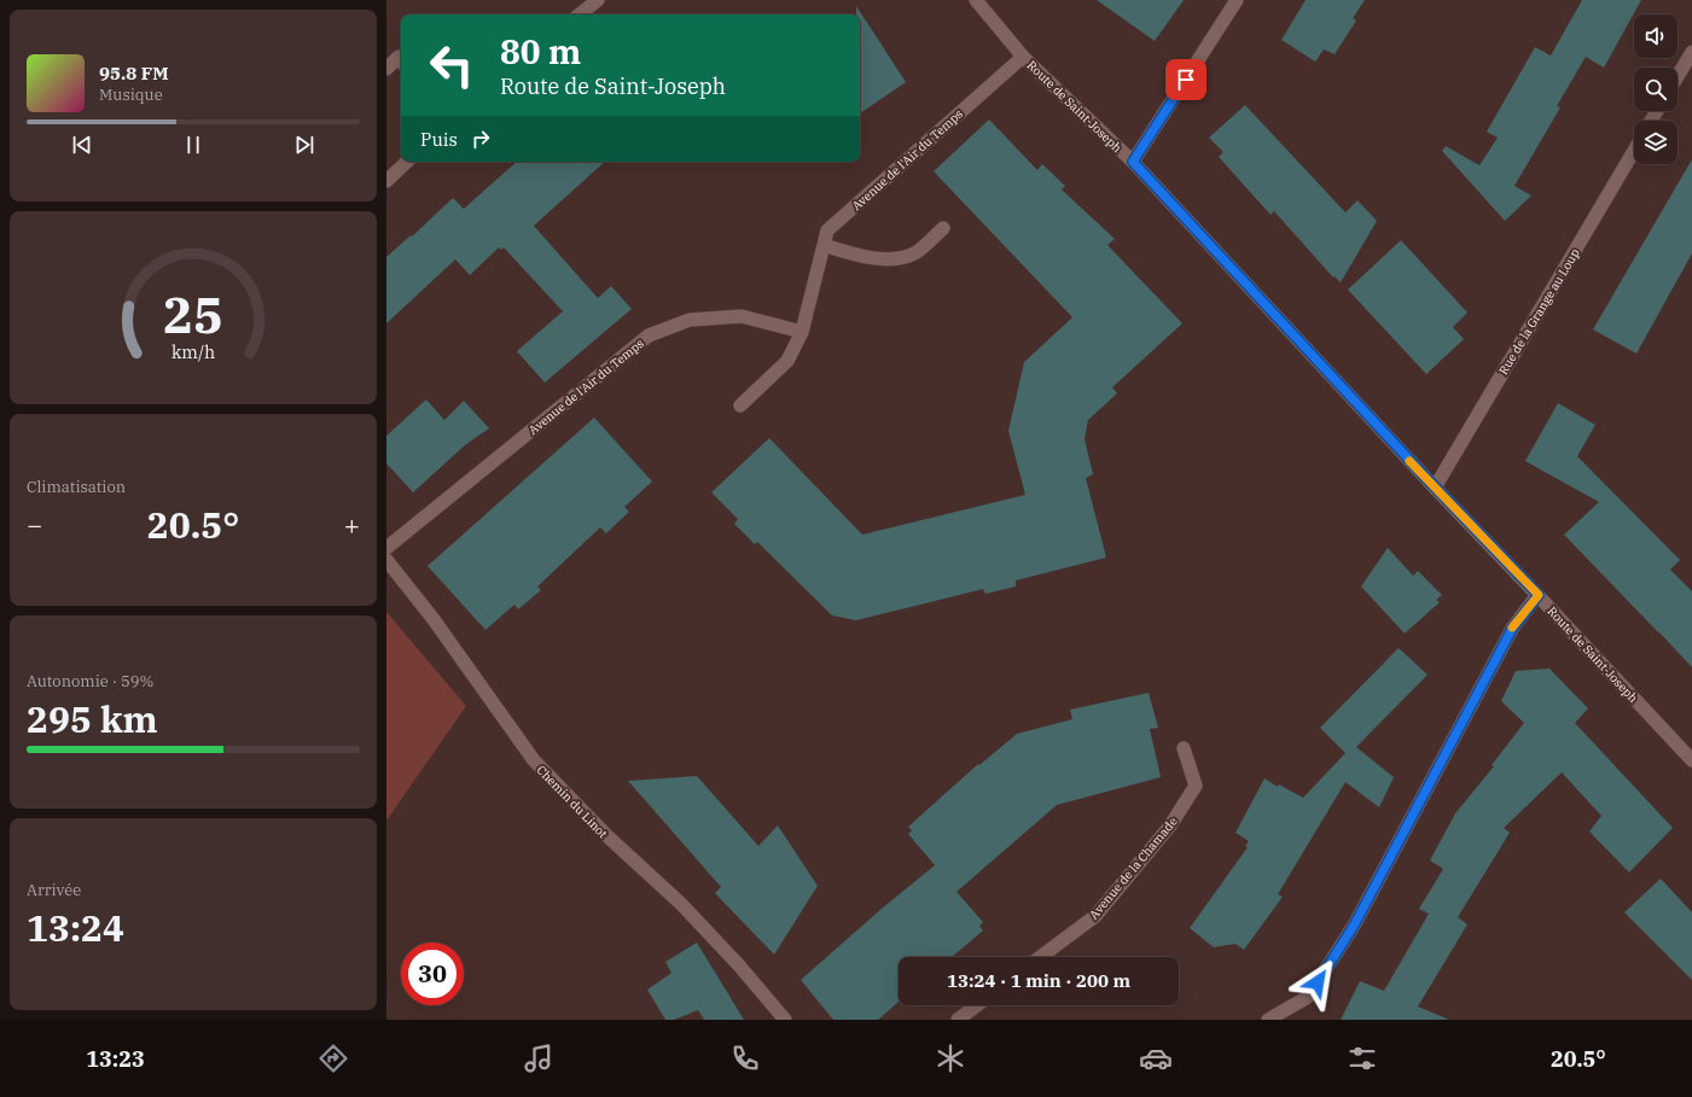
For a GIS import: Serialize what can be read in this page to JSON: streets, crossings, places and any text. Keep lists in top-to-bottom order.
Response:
{
  "streets": {
    "street": [
      "Route de Saint-Joseph",
      "Avenue de l'Air du Temps",
      "Rue de la Grange au Loup",
      "Chemin du Linot",
      "Avenue de la Chamade"
    ]
  },
  "crossings": [
    ["Route de Saint-Joseph", "Avenue de l'Air du Temps"],
    ["Route de Saint-Joseph", "Rue de la Grange au Loup"]
  ],
  "page": {
    "turn": ["80 m", "Route de Saint-Joseph"],
    "song": ["95.8 FM", "Musique"],
    "then": "Puis",
    "tile": [
      "Climatisation",
      ["Autonomie · 59%", "295 km"],
      ["Arrivée", "13:24"]
    ],
    "heat": ["−", "20.5°", "+"],
    "limit": "30",
    "trip": "13:24 · 1 min · 200 m",
    "tabs": ["13:23", "20.5°"],
    "gauge": ["25", "km/h"]
  }
}
